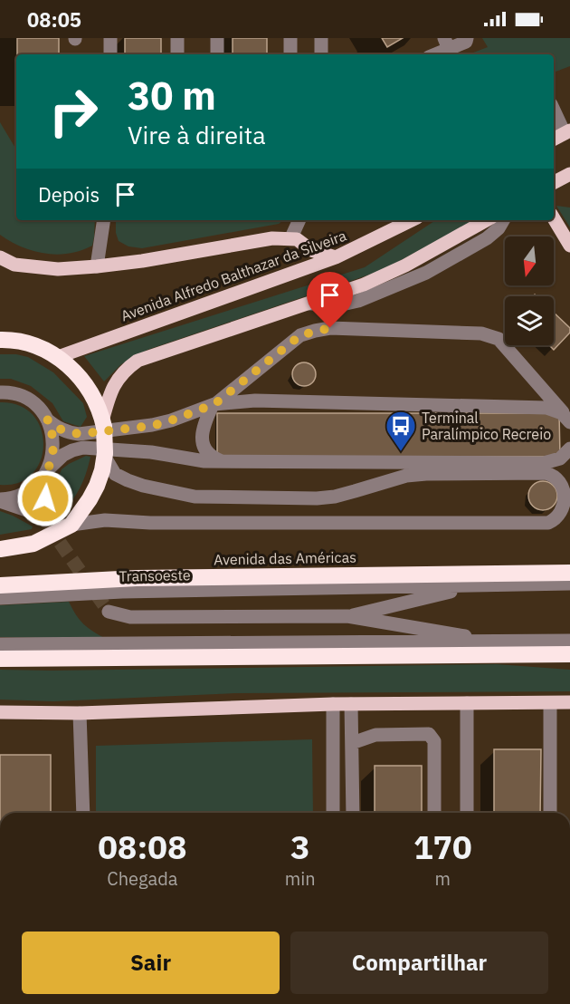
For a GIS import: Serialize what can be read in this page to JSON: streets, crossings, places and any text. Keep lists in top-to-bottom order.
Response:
{
  "streets": {
    "highway": ["Avenida das Américas"],
    "main road": ["Avenida Alfredo Balthazar da Silveira"],
    "street": ["Transoeste"]
  },
  "places": {
    "bus stop": ["Terminal Paralímpico Recreio"]
  },
  "north": "bottom",
  "page": {
    "status": "08:05",
    "turn": ["30 m", "Vire à direita"],
    "then": "Depois",
    "eta": [
      "08:08",
      "Chegada",
      "3",
      "min",
      "170",
      "m"
    ],
    "buttons": ["Sair", "Compartilhar"]
  }
}
